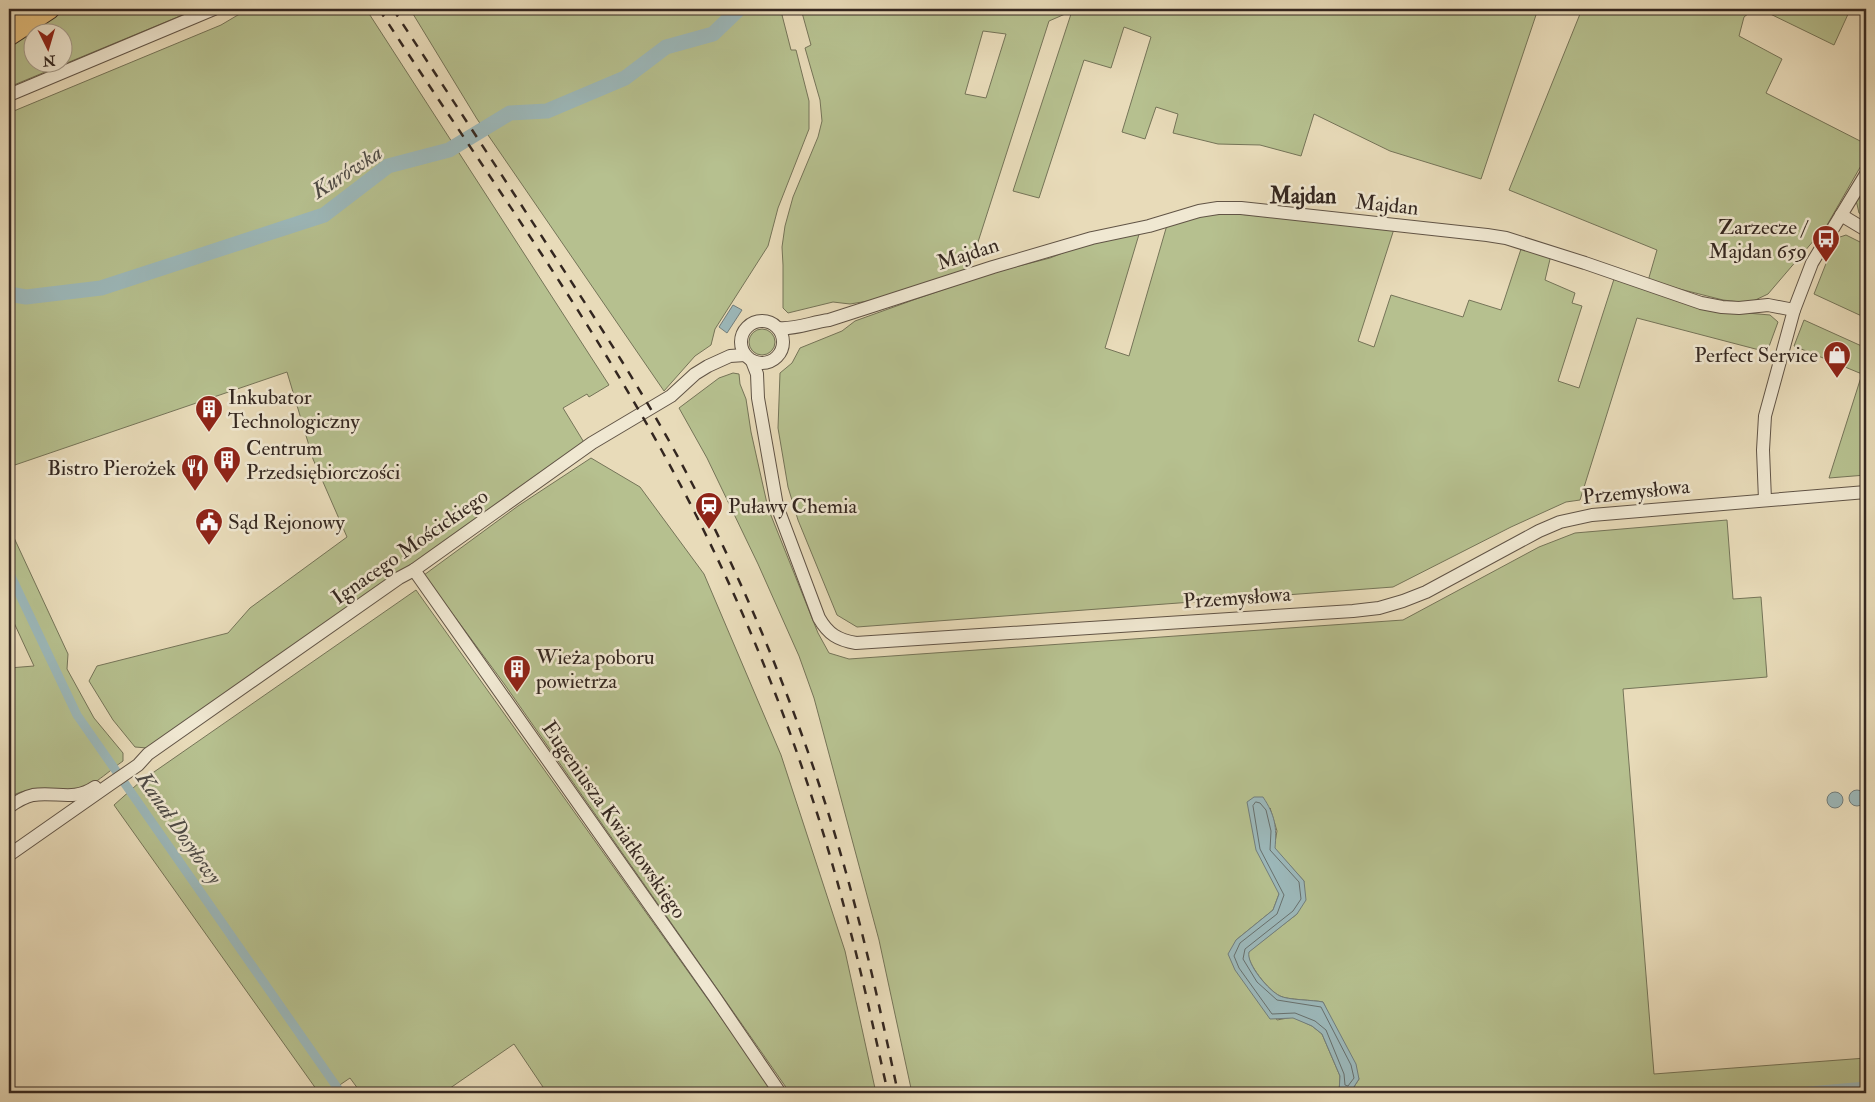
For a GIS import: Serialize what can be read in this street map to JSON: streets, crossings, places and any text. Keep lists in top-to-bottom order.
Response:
{
  "streets": {
    "street": [
      "Majdan",
      "Przemysłowa",
      "Ignacego Mościckiego",
      "Eugeniusza Kwiatkowskiego"
    ]
  },
  "crossings": [
    ["Majdan", "Przemysłowa"],
    ["Majdan", "Ignacego Mościckiego"],
    ["Przemysłowa", "Ignacego Mościckiego"],
    ["Ignacego Mościckiego", "Eugeniusza Kwiatkowskiego"]
  ],
  "districts": ["Majdan"],
  "water": ["Kurówka", "Kanał Dosyłowy"],
  "places": {
    "bus stop": ["Zarzecze / Majdan 659"],
    "shop": ["Perfect Service"],
    "building": ["Inkubator Technologiczny", "Centrum Przedsiębiorczości", "Wieża poboru powietrza"],
    "restaurant": ["Bistro Pierożek"],
    "station": ["Puławy Chemia"],
    "public building": ["Sąd Rejonowy"]
  },
  "north": "bottom"
}
